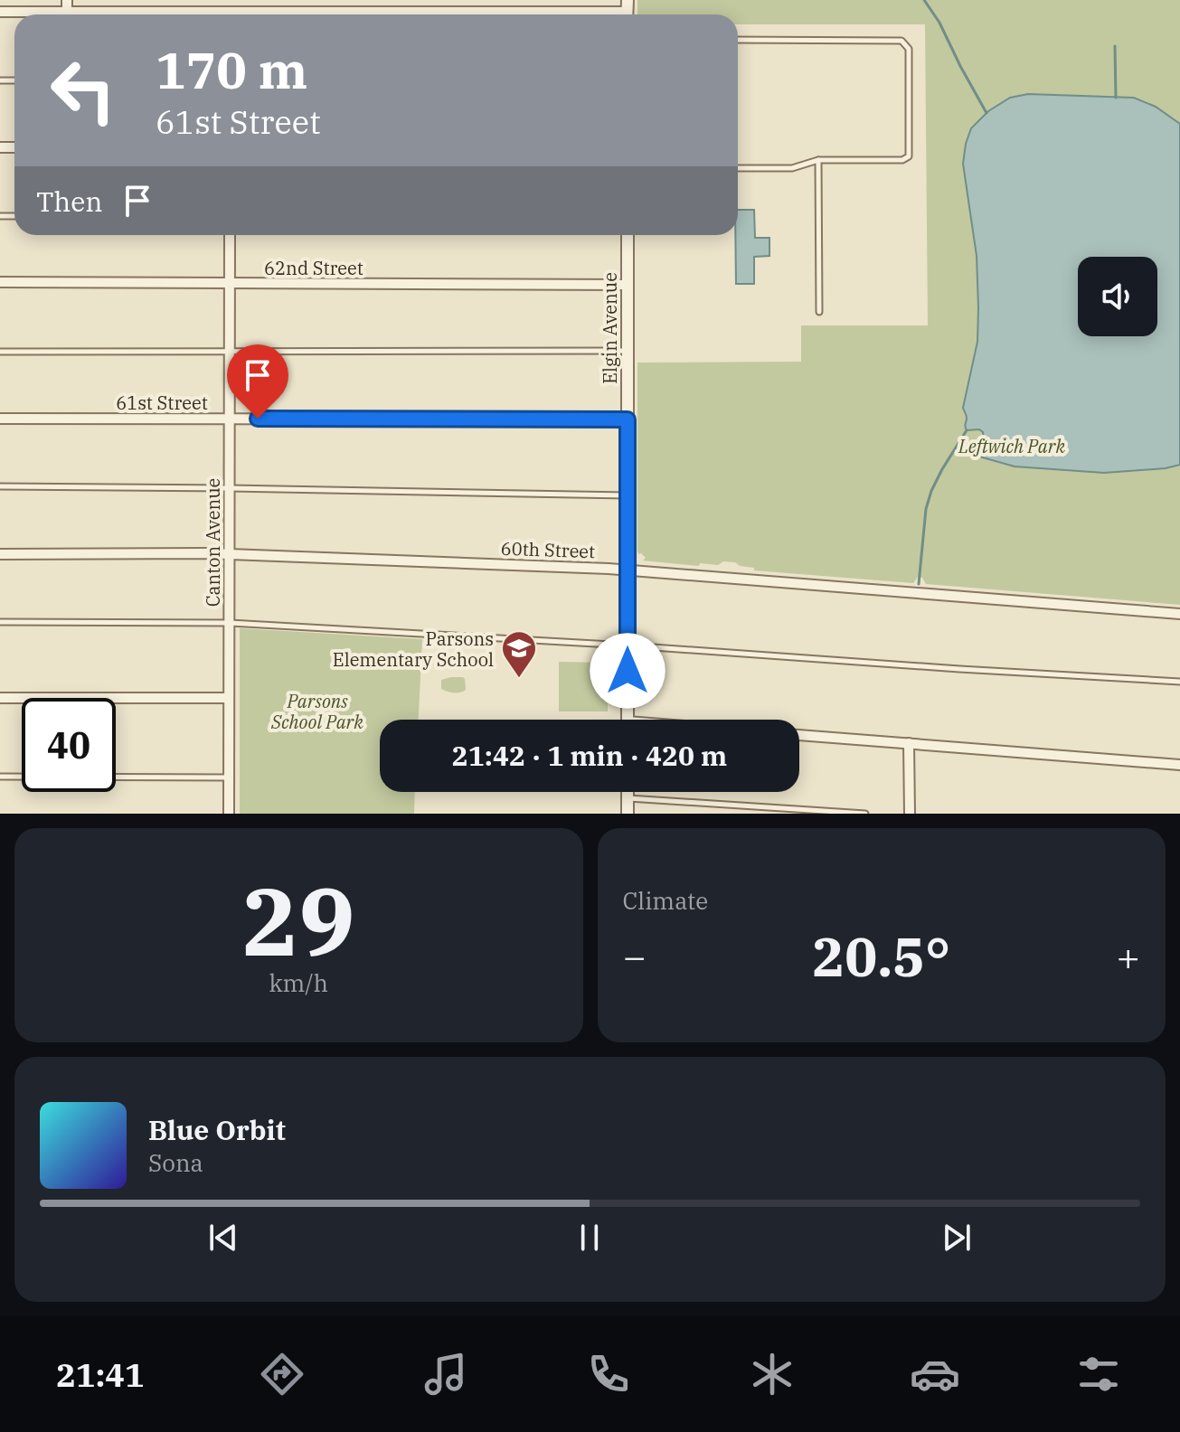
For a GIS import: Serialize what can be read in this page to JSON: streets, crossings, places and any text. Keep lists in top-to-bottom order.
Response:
{
  "streets": {
    "street": [
      "62nd Street",
      "Elgin Avenue",
      "61st Street",
      "Canton Avenue",
      "60th Street"
    ]
  },
  "crossings": [
    ["62nd Street", "Elgin Avenue"],
    ["62nd Street", "Canton Avenue"],
    ["Elgin Avenue", "61st Street"],
    ["Elgin Avenue", "60th Street"],
    ["61st Street", "Canton Avenue"],
    ["Canton Avenue", "60th Street"]
  ],
  "parks": ["Leftwich Park", "Parsons School Park"],
  "places": {
    "school or university": ["Parsons Elementary School"]
  },
  "page": {
    "turn": ["170 m", "61st Street"],
    "then": "Then",
    "limit": "40",
    "trip": "21:42 · 1 min · 420 m",
    "tile": [
      ["29", "km/h"],
      "Climate"
    ],
    "heat": ["−", "20.5°", "+"],
    "song": ["Blue Orbit", "Sona"],
    "tabs": "21:41"
  }
}
